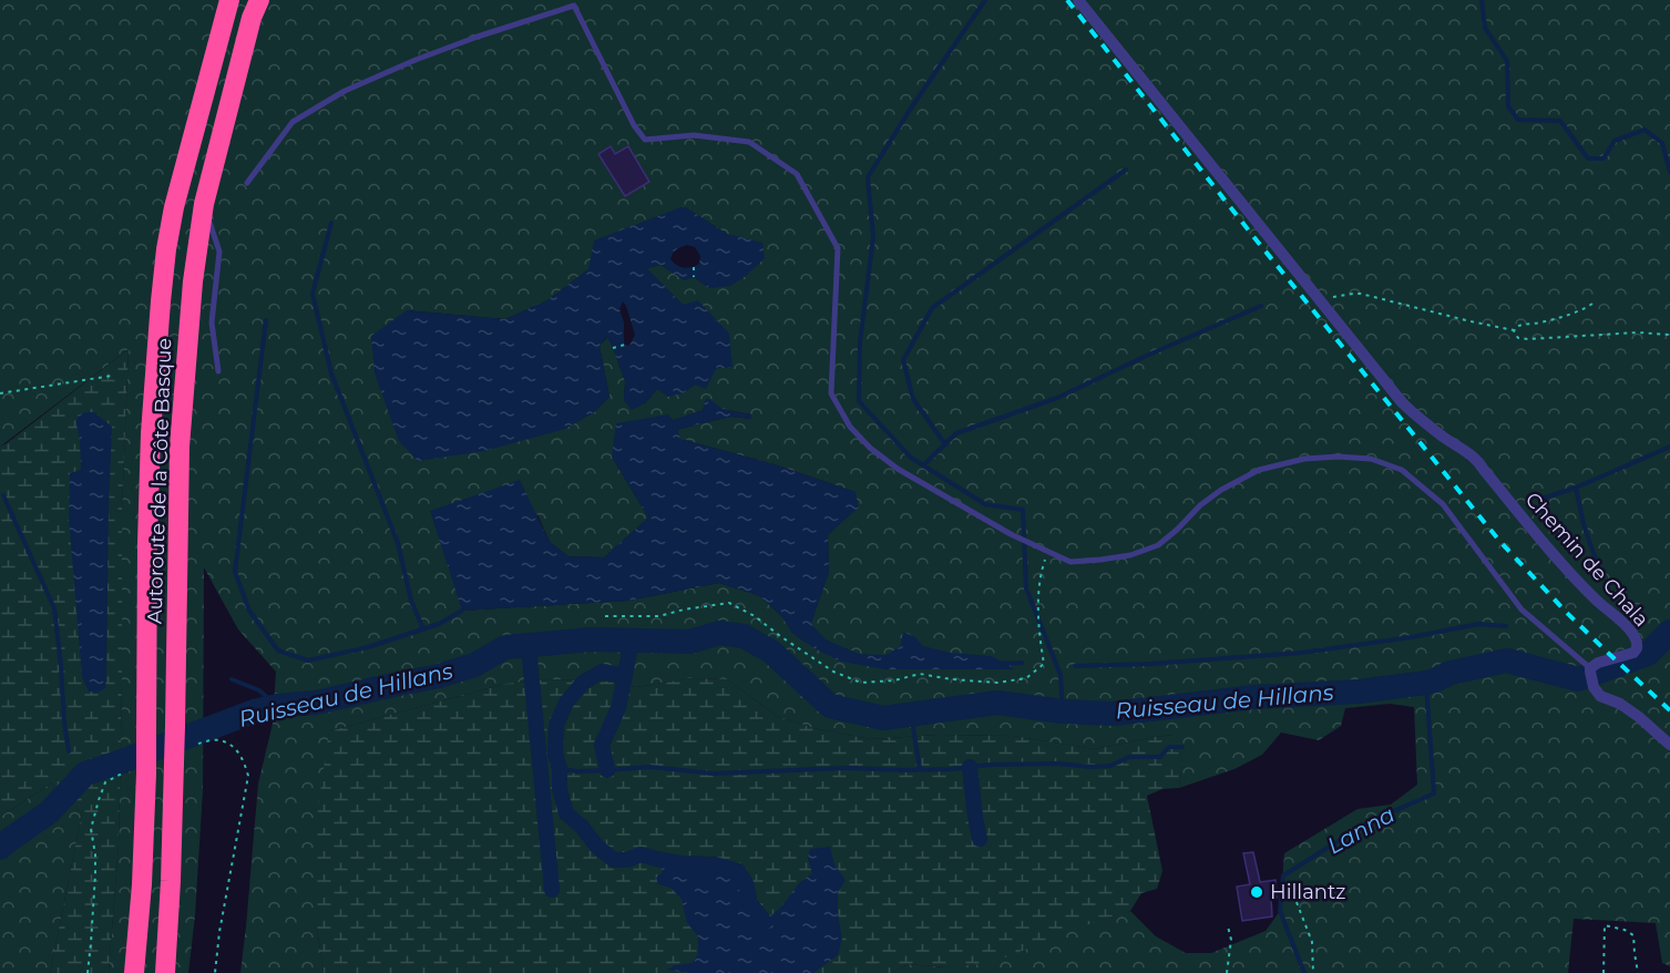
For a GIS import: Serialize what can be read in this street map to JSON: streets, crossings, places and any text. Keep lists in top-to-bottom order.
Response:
{
  "streets": {
    "highway": ["Autoroute de la Côte Basque"],
    "street": ["Chemin de Chala"]
  },
  "water": ["Ruisseau de Hillans", "Lanna"],
  "places": ["Hillantz"]
}
